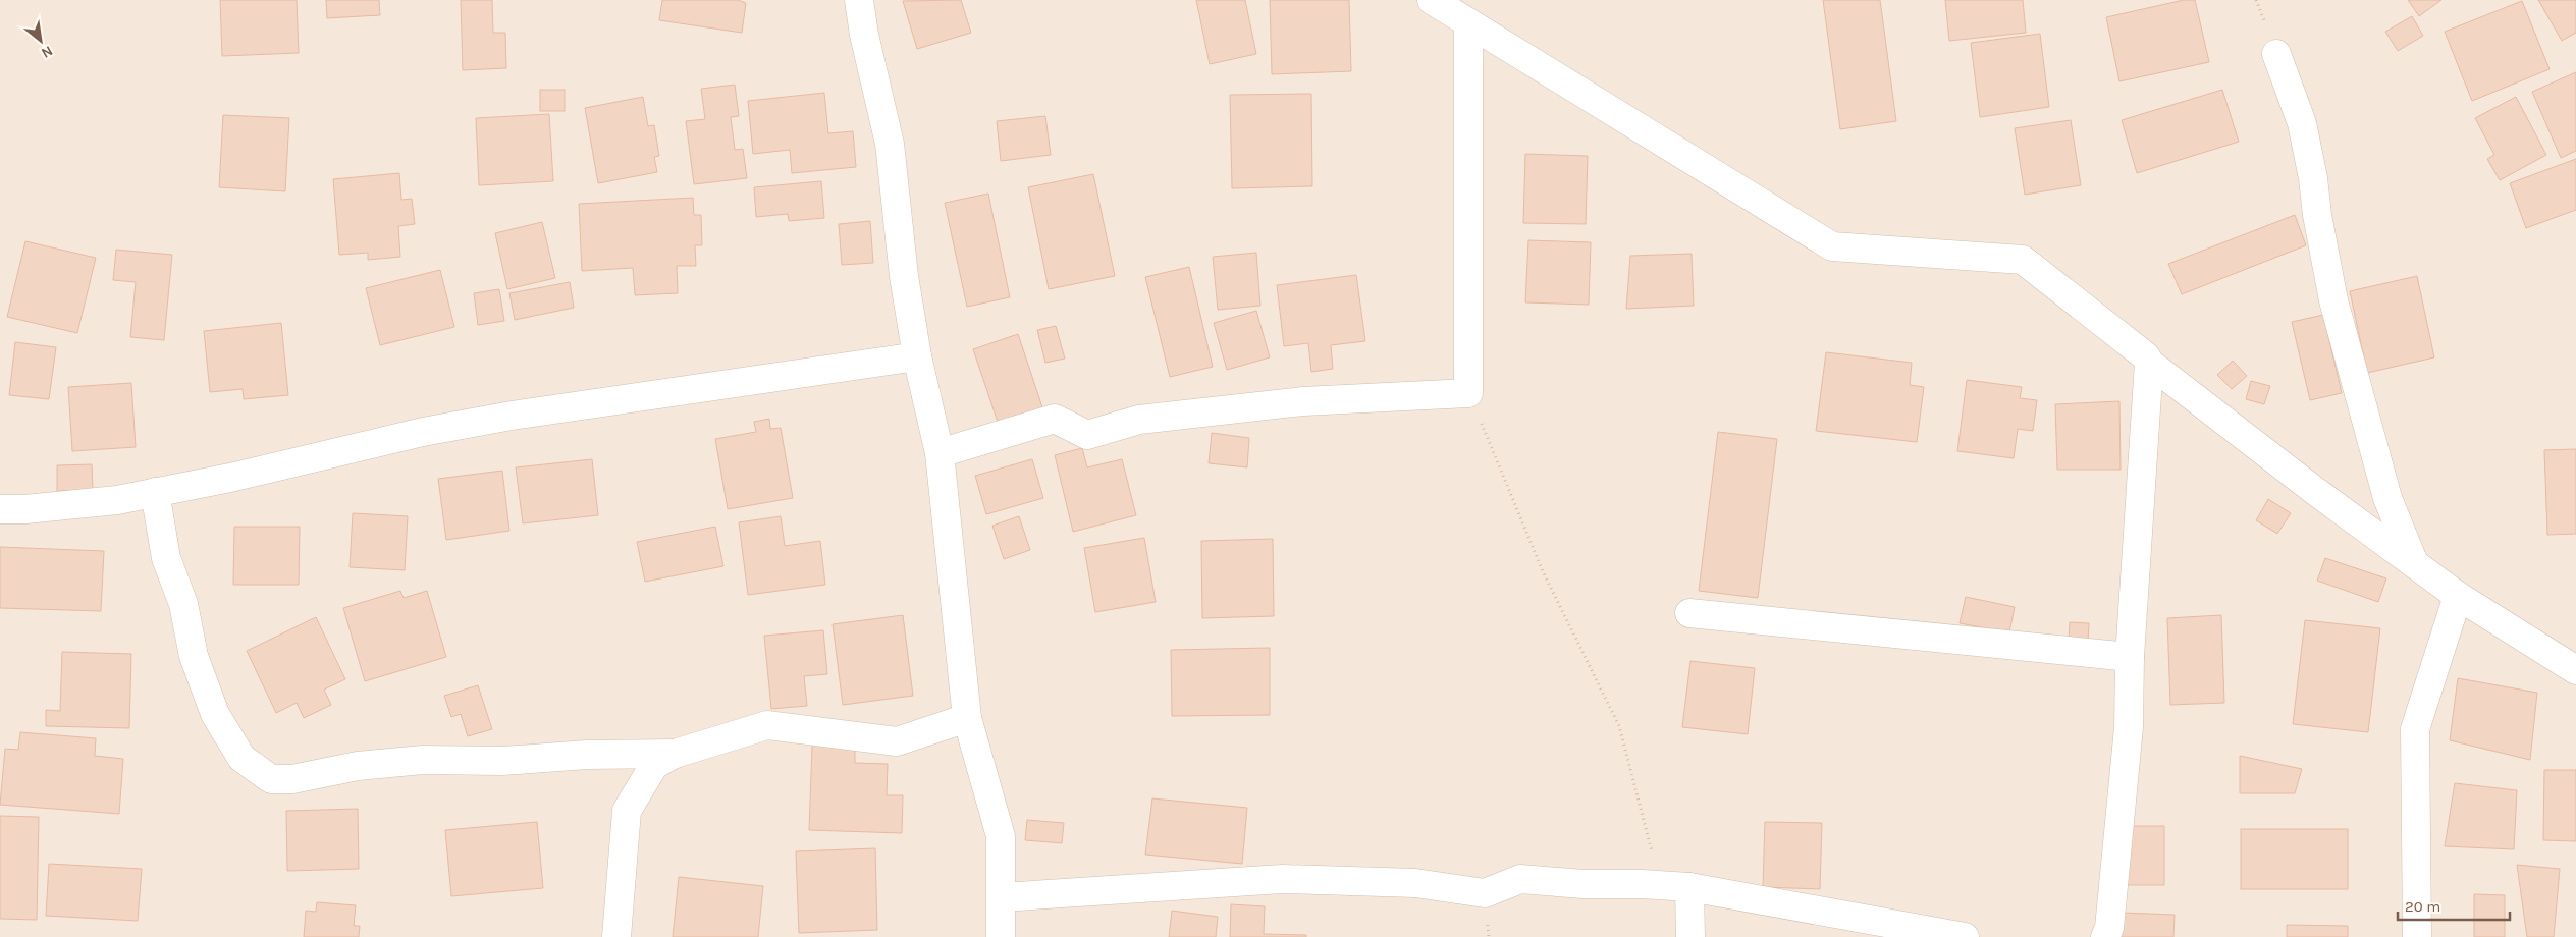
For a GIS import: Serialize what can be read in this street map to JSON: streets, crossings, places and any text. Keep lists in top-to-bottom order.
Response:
{
  "scale_bar": "20 m",
  "north": "bottom right"
}
